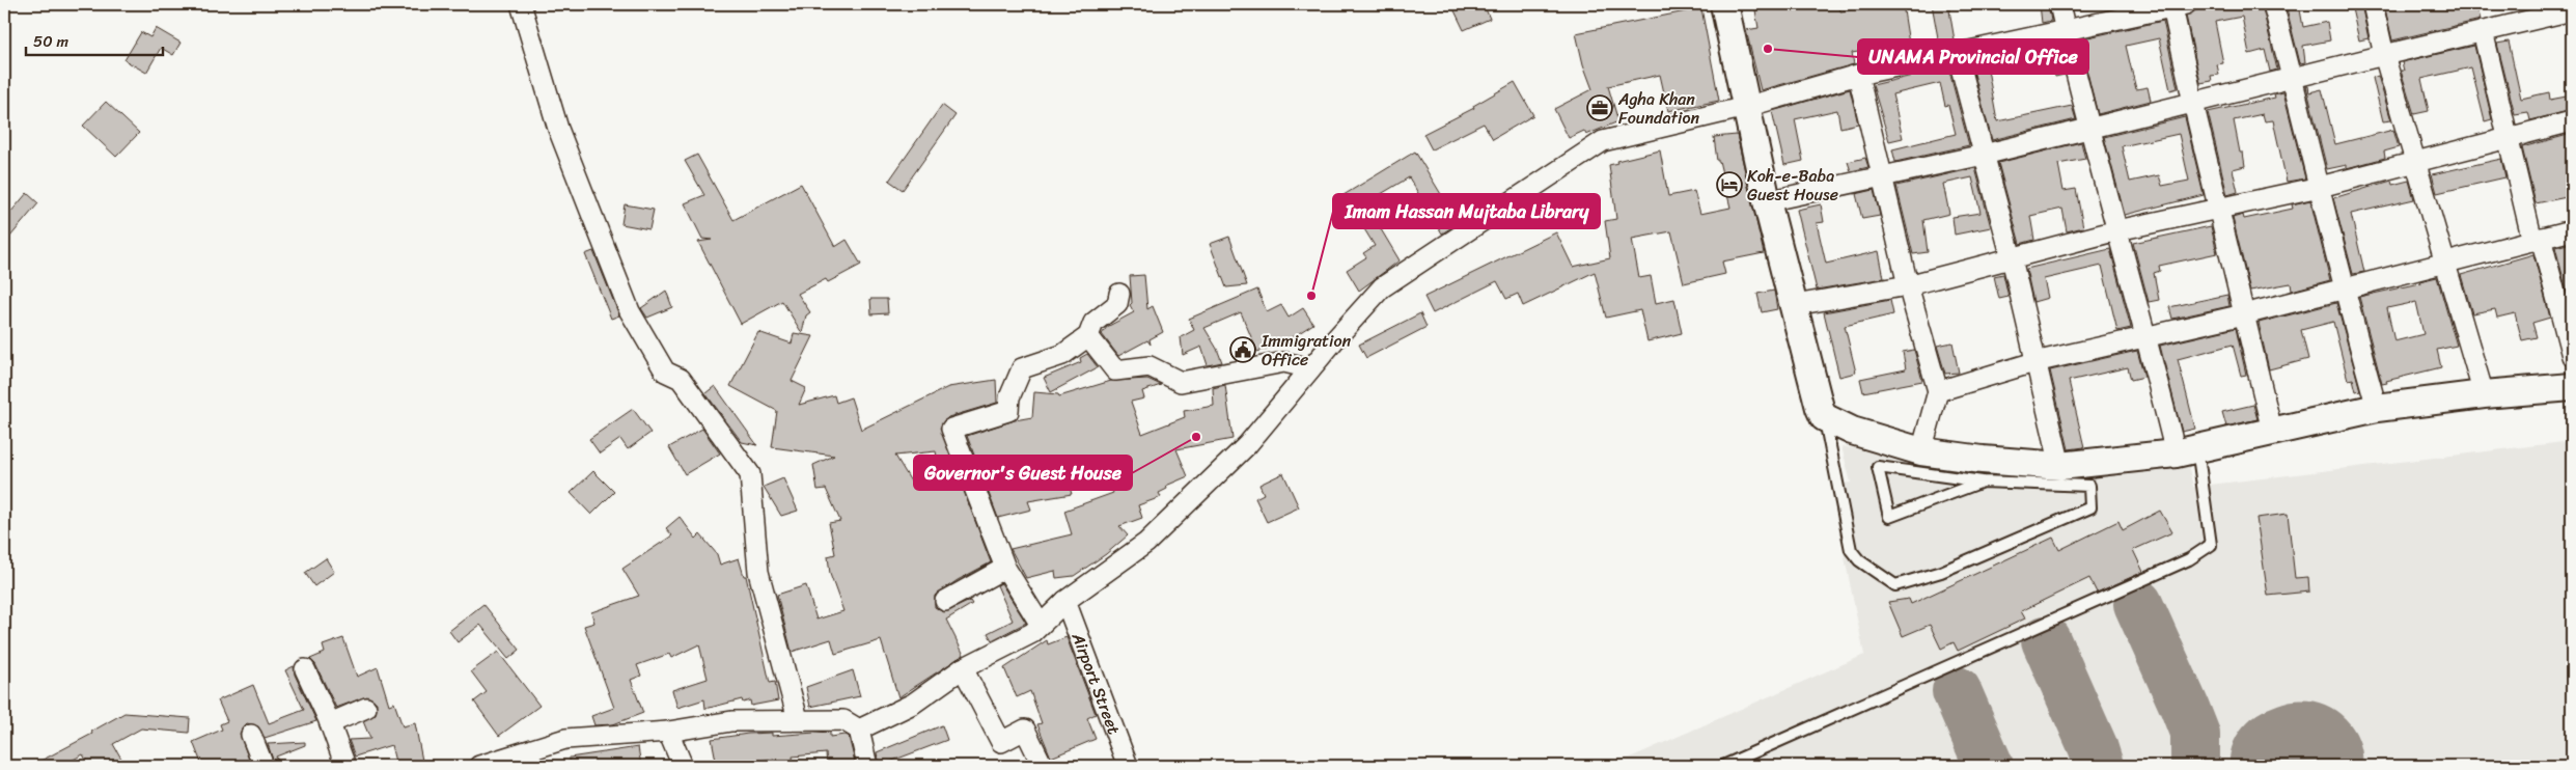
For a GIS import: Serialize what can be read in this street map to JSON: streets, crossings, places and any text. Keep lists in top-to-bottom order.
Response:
{
  "streets": {
    "street": ["Airport Street"]
  },
  "places": {
    "other": ["UNAMA Provincial Office", "Imam Hassan Mujtaba Library", "Governor's Guest House"],
    "office": ["Agha Khan Foundation"],
    "hotel": ["Koh-e-Baba Guest House"],
    "public building": ["Immigration Office"]
  },
  "scale_bar": "50 m"
}
